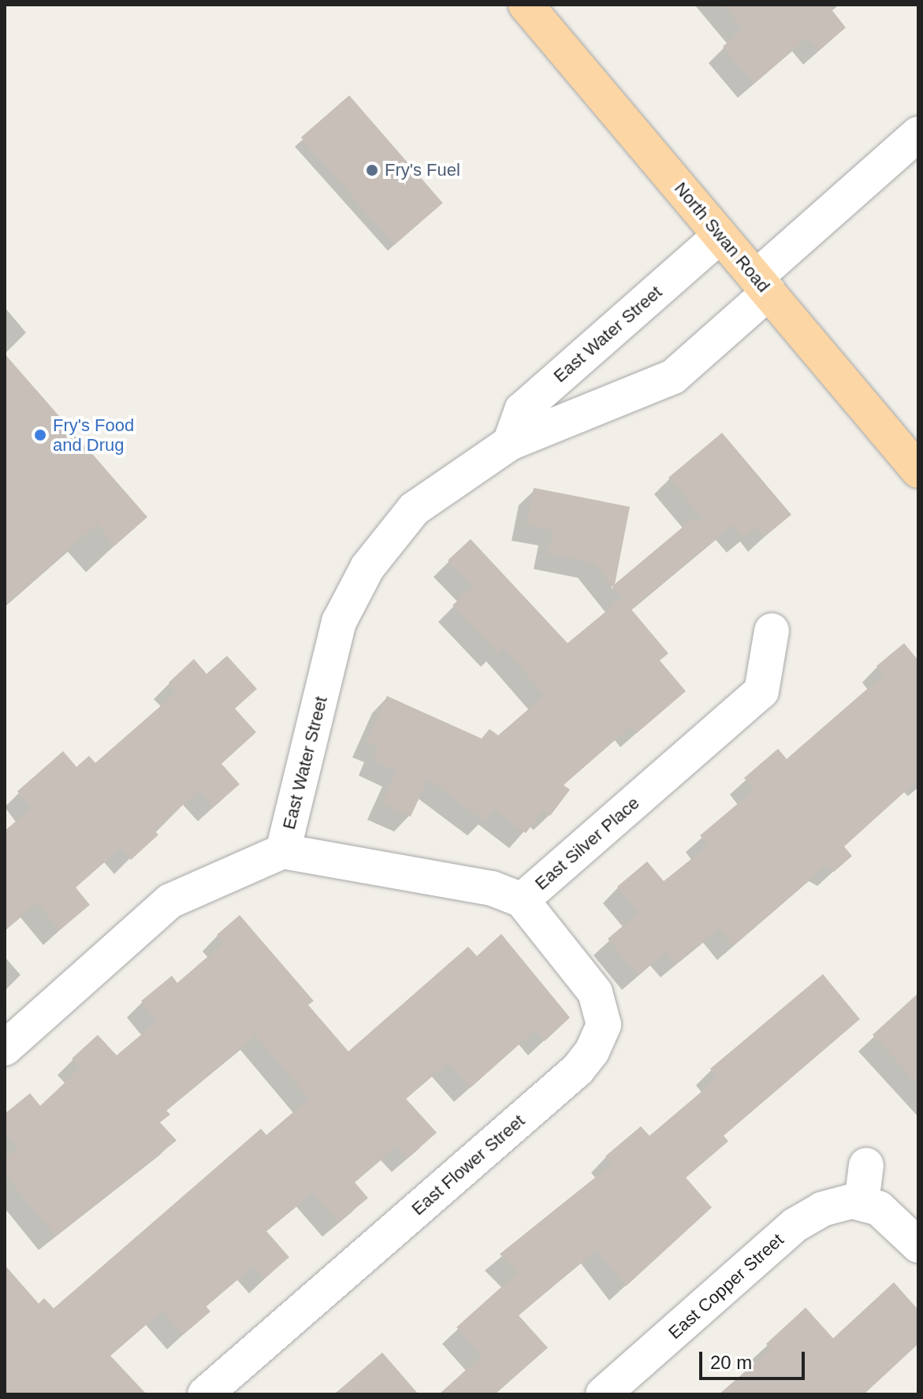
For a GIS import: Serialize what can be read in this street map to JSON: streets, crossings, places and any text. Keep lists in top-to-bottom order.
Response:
{
  "streets": {
    "main road": ["North Swan Road"],
    "street": [
      "East Water Street",
      "East Silver Place",
      "East Flower Street",
      "East Copper Street"
    ]
  },
  "crossings": [
    ["North Swan Road", "East Water Street"],
    ["East Water Street", "East Silver Place"],
    ["East Silver Place", "East Flower Street"]
  ],
  "places": ["Fry's Fuel", "Fry's Food and Drug"],
  "scale_bar": "20 m"
}
